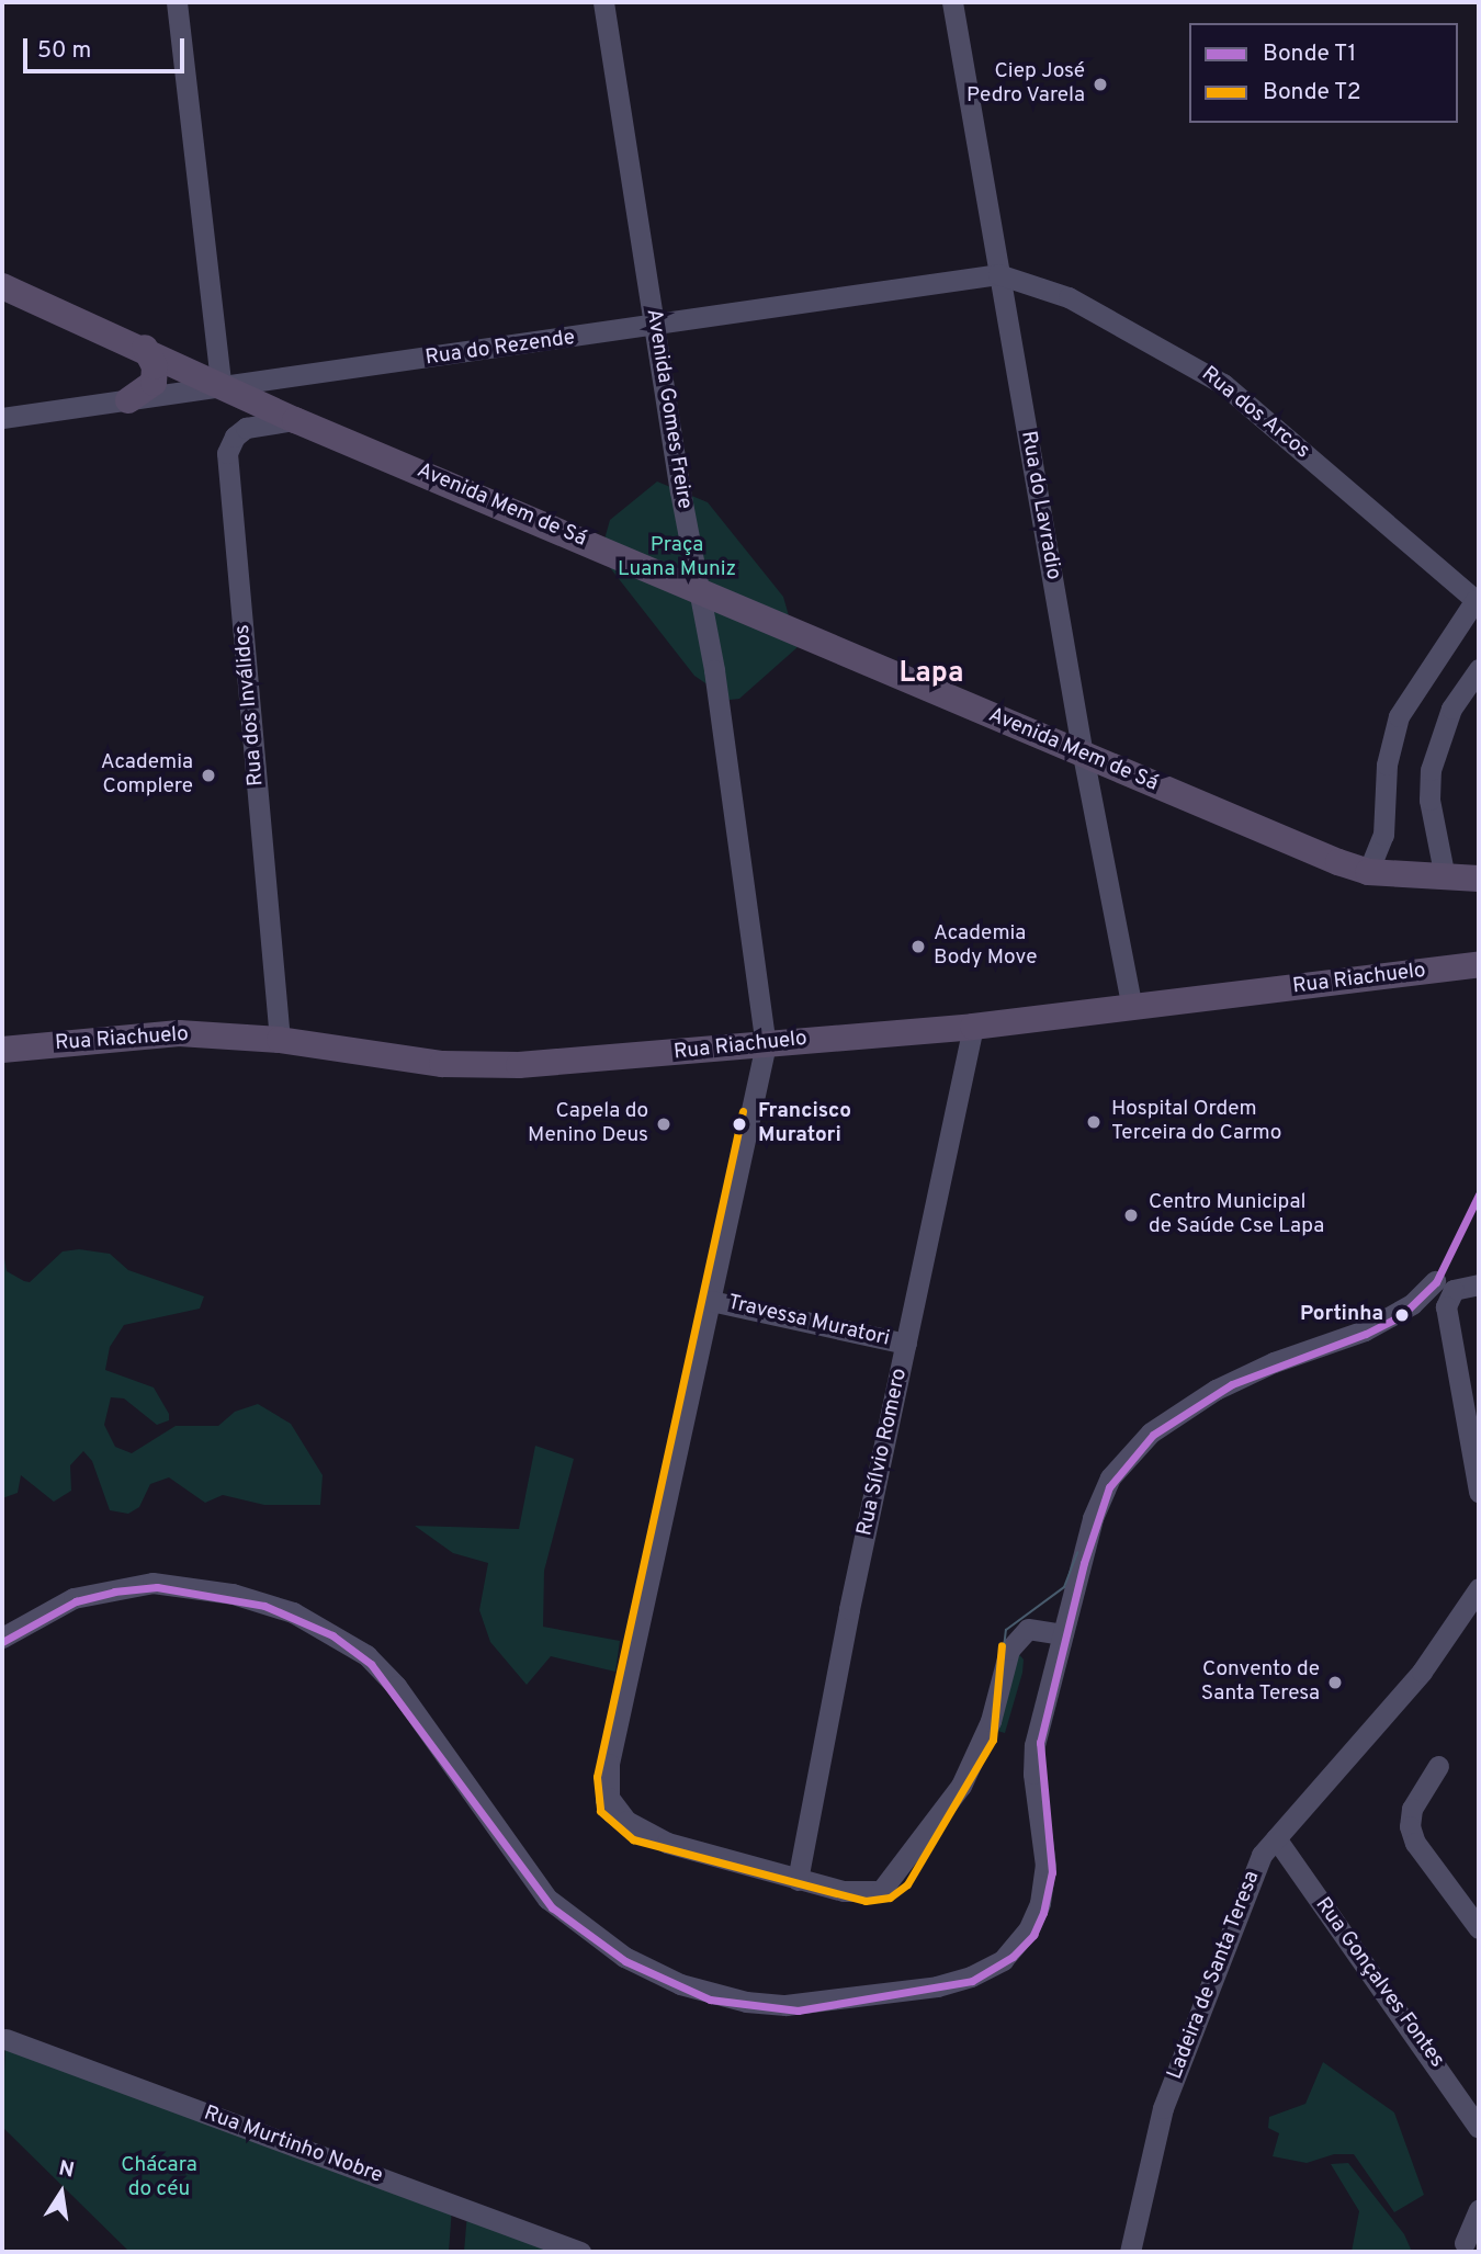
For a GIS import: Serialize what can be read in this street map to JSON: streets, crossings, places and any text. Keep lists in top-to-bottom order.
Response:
{
  "streets": {
    "main road": ["Avenida Mem de Sá", "Rua Riachuelo"],
    "street": [
      "Rua do Rezende",
      "Avenida Gomes Freire",
      "Rua dos Arcos",
      "Rua do Lavradio",
      "Rua dos Inválidos",
      "Travessa Muratori",
      "Rua Sílvio Romero",
      "Ladeira de Santa Teresa",
      "Rua Gonçalves Fontes",
      "Rua Murtinho Nobre"
    ]
  },
  "crossings": [
    ["Rua do Rezende", "Avenida Gomes Freire"],
    ["Rua do Rezende", "Rua dos Arcos"],
    ["Rua do Rezende", "Avenida Mem de Sá"],
    ["Rua do Rezende", "Rua do Lavradio"],
    ["Avenida Gomes Freire", "Avenida Mem de Sá"],
    ["Avenida Gomes Freire", "Rua Riachuelo"],
    ["Rua dos Arcos", "Rua do Lavradio"],
    ["Avenida Mem de Sá", "Rua do Lavradio"],
    ["Avenida Mem de Sá", "Rua dos Inválidos"],
    ["Rua do Lavradio", "Rua Riachuelo"],
    ["Rua dos Inválidos", "Rua Riachuelo"],
    ["Rua Riachuelo", "Rua Sílvio Romero"],
    ["Travessa Muratori", "Rua Sílvio Romero"],
    ["Ladeira de Santa Teresa", "Rua Gonçalves Fontes"]
  ],
  "districts": ["Lapa"],
  "parks": ["Praça Luana Muniz", "Chácara do céu"],
  "places": [
    "Ciep José Pedro Varela",
    "Academia Complere",
    "Academia Body Move",
    "Hospital Ordem Terceira do Carmo",
    "Capela do Menino Deus",
    "Francisco Muratori",
    "Centro Municipal de Saúde Cse Lapa",
    "Portinha",
    "Convento de Santa Teresa"
  ],
  "lines": ["tram line T2", "tram line T1"],
  "legend": ["Bonde T1", "Bonde T2"],
  "scale_bar": "50 m",
  "north": "top"
}
